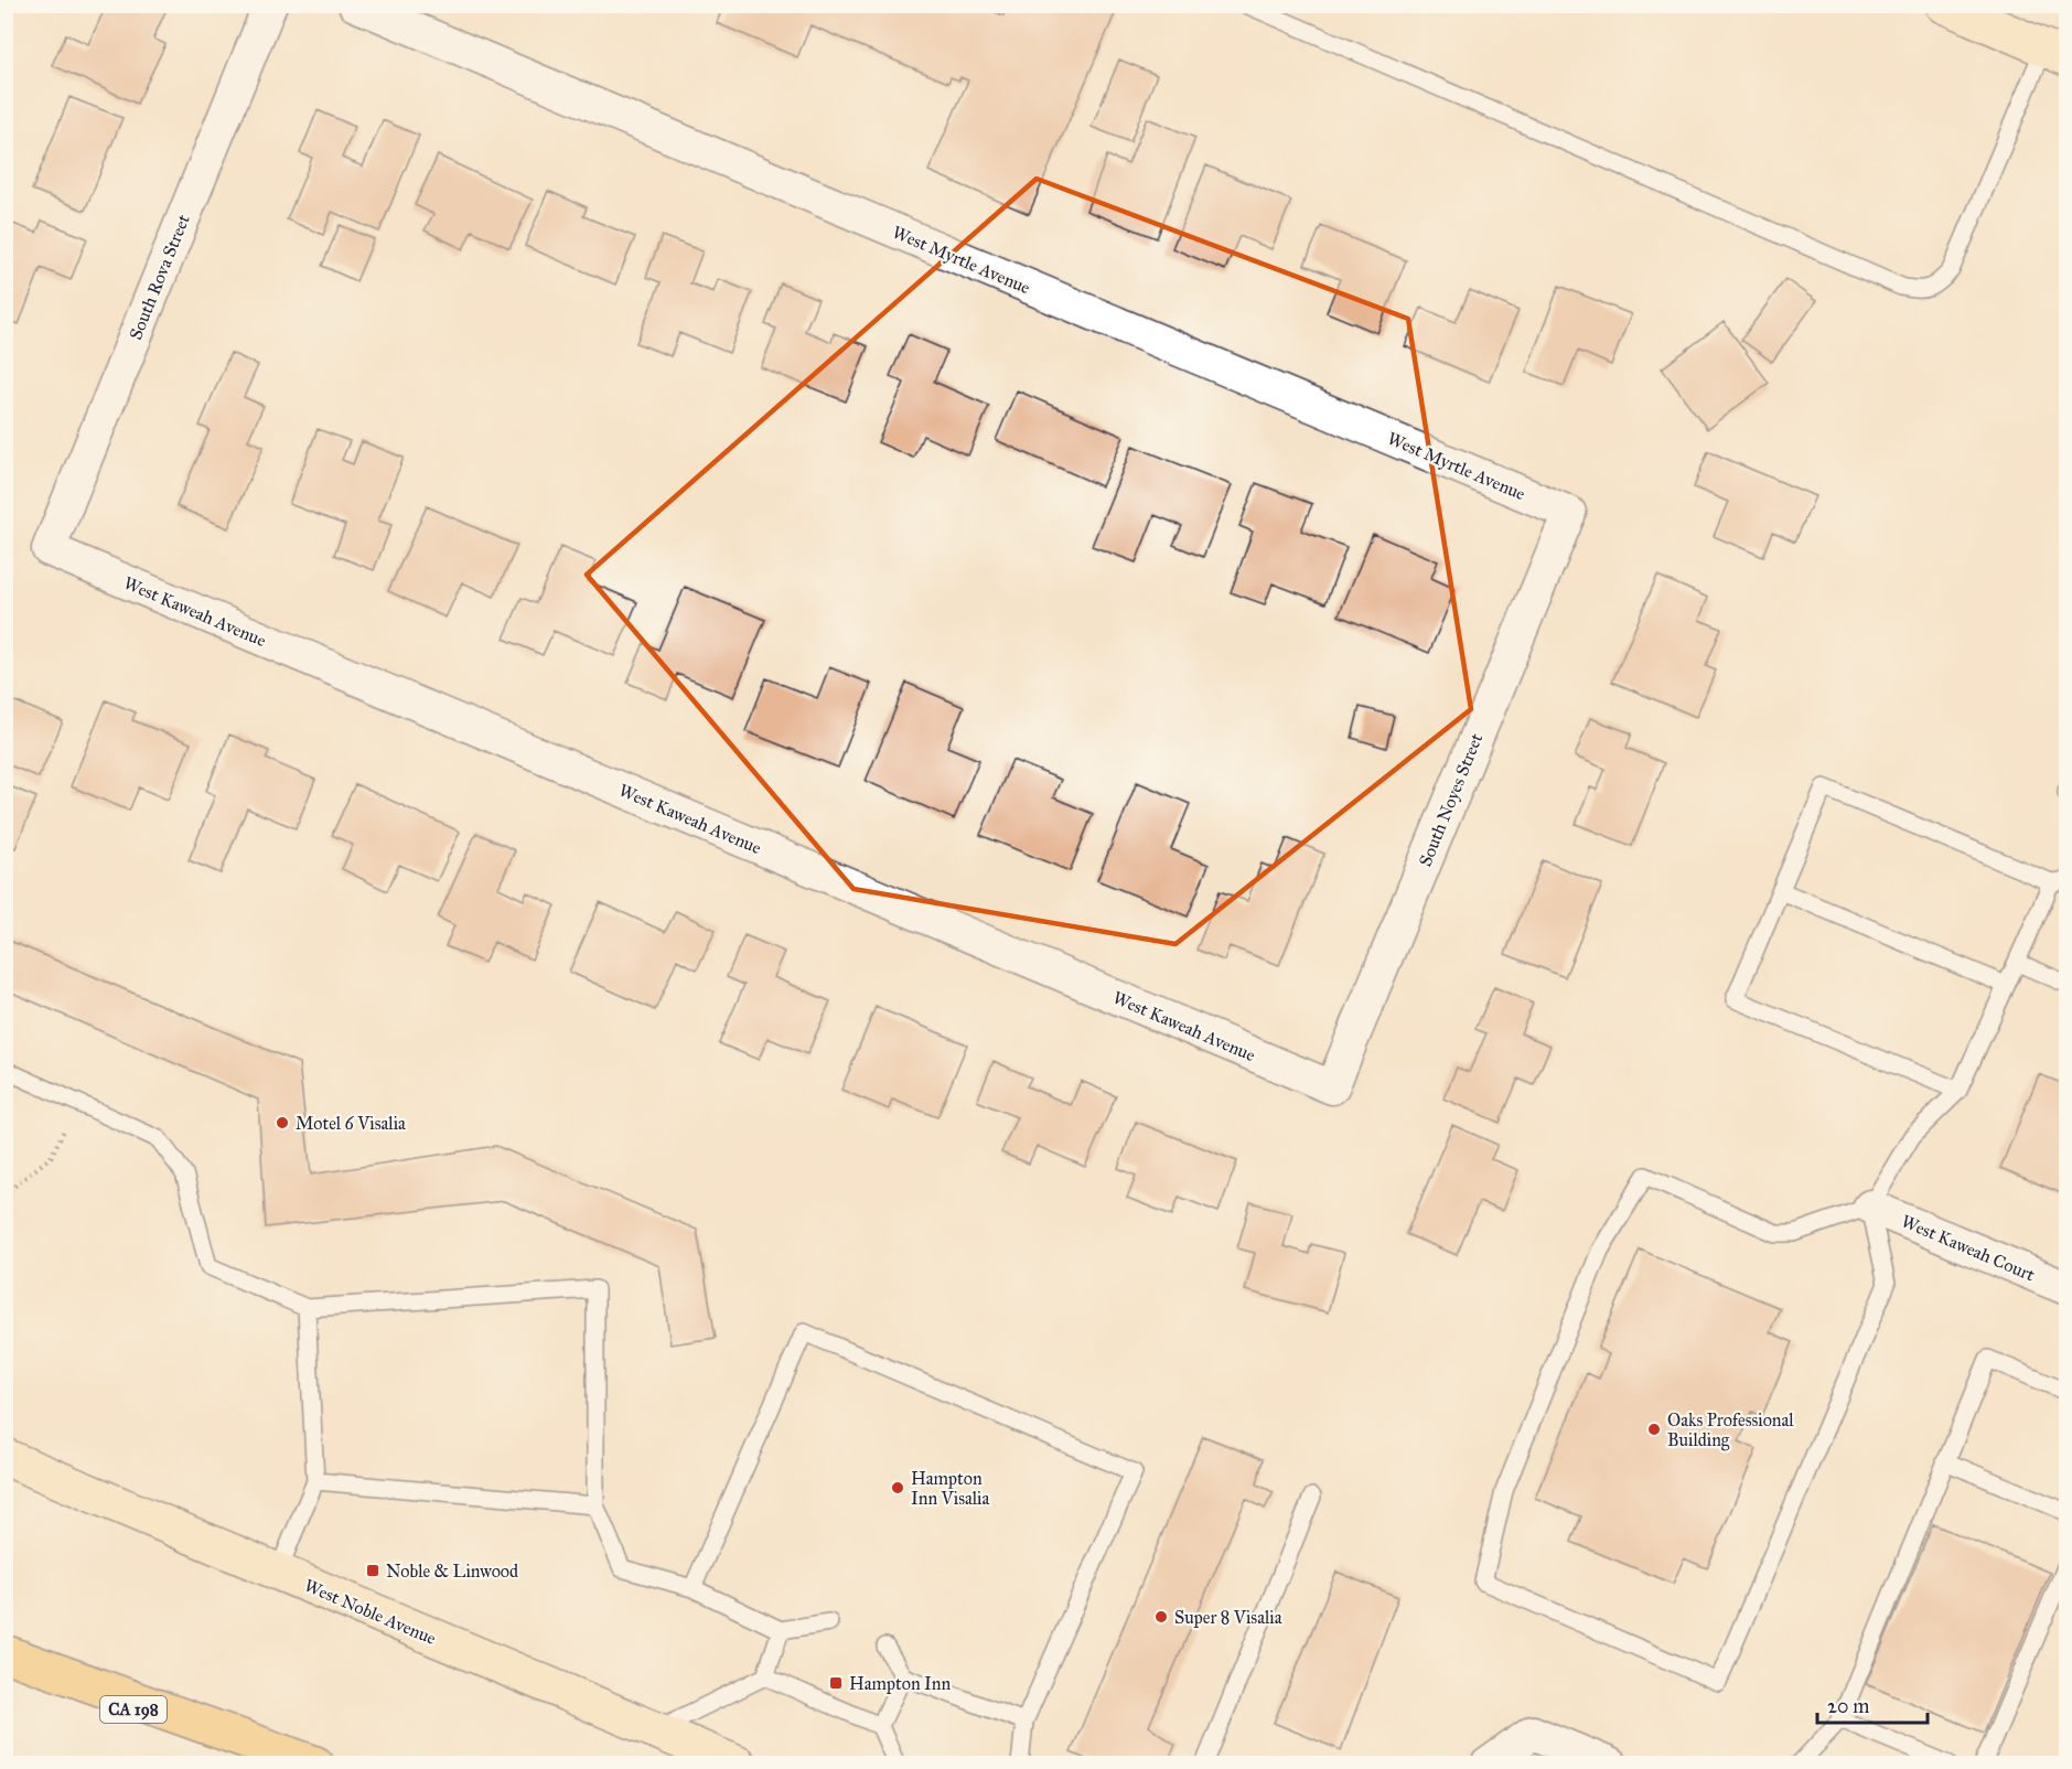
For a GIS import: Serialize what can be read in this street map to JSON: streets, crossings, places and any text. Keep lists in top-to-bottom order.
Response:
{
  "streets": {
    "highway": ["CA 198"],
    "main road": ["West Noble Avenue"],
    "street": [
      "West Myrtle Avenue",
      "South Rova Street",
      "West Kaweah Avenue",
      "South Noyes Street",
      "West Kaweah Court"
    ]
  },
  "crossings": [
    ["West Myrtle Avenue", "South Noyes Street"],
    ["South Rova Street", "West Kaweah Avenue"],
    ["West Kaweah Avenue", "South Noyes Street"]
  ],
  "places": {
    "other": [
      "Motel 6 Visalia",
      "Oaks Professional Building",
      "Hampton Inn Visalia",
      "Super 8 Visalia"
    ],
    "transit": ["Noble & Linwood", "Hampton Inn"]
  },
  "scale_bar": "20 m"
}
